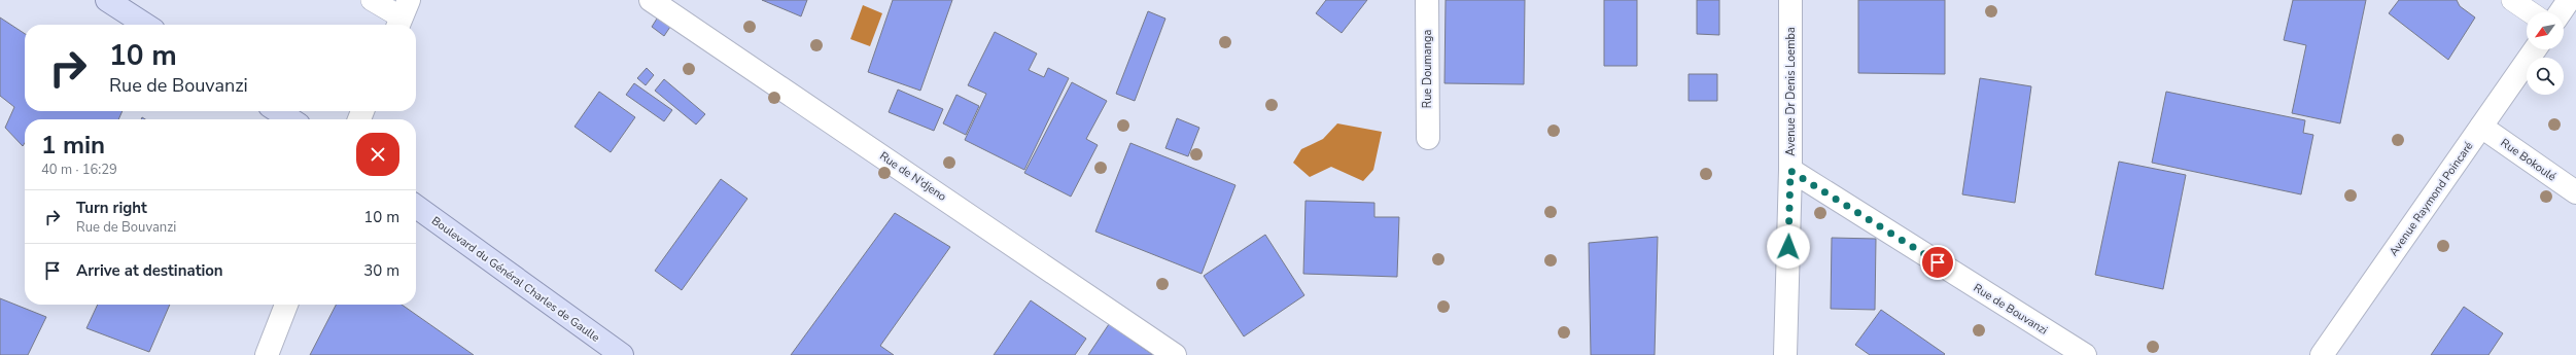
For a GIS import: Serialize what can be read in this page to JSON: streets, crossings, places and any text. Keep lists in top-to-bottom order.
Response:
{
  "streets": {
    "main road": ["Boulevard du Général Charles de Gaulle"],
    "street": [
      "Rue Doumanga",
      "Avenue Dr Denis Loemba",
      "Rue Bokoulé",
      "Rue de N'djeno",
      "Avenue Raymond Poincaré",
      "Rue de Bouvanzi"
    ]
  },
  "crossings": [
    ["Avenue Dr Denis Loemba", "Rue de Bouvanzi"],
    ["Rue Bokoulé", "Avenue Raymond Poincaré"]
  ],
  "north": "bottom left",
  "page": {
    "turn": ["10 m", "Rue de Bouvanzi"],
    "heading": ["1 min", "40 m · 16:29"],
    "list": [
      {
        "name": "Turn right",
        "note": "Rue de Bouvanzi",
        "value": "10 m"
      },
      {
        "name": "Arrive at destination",
        "value": "30 m"
      }
    ]
  }
}
